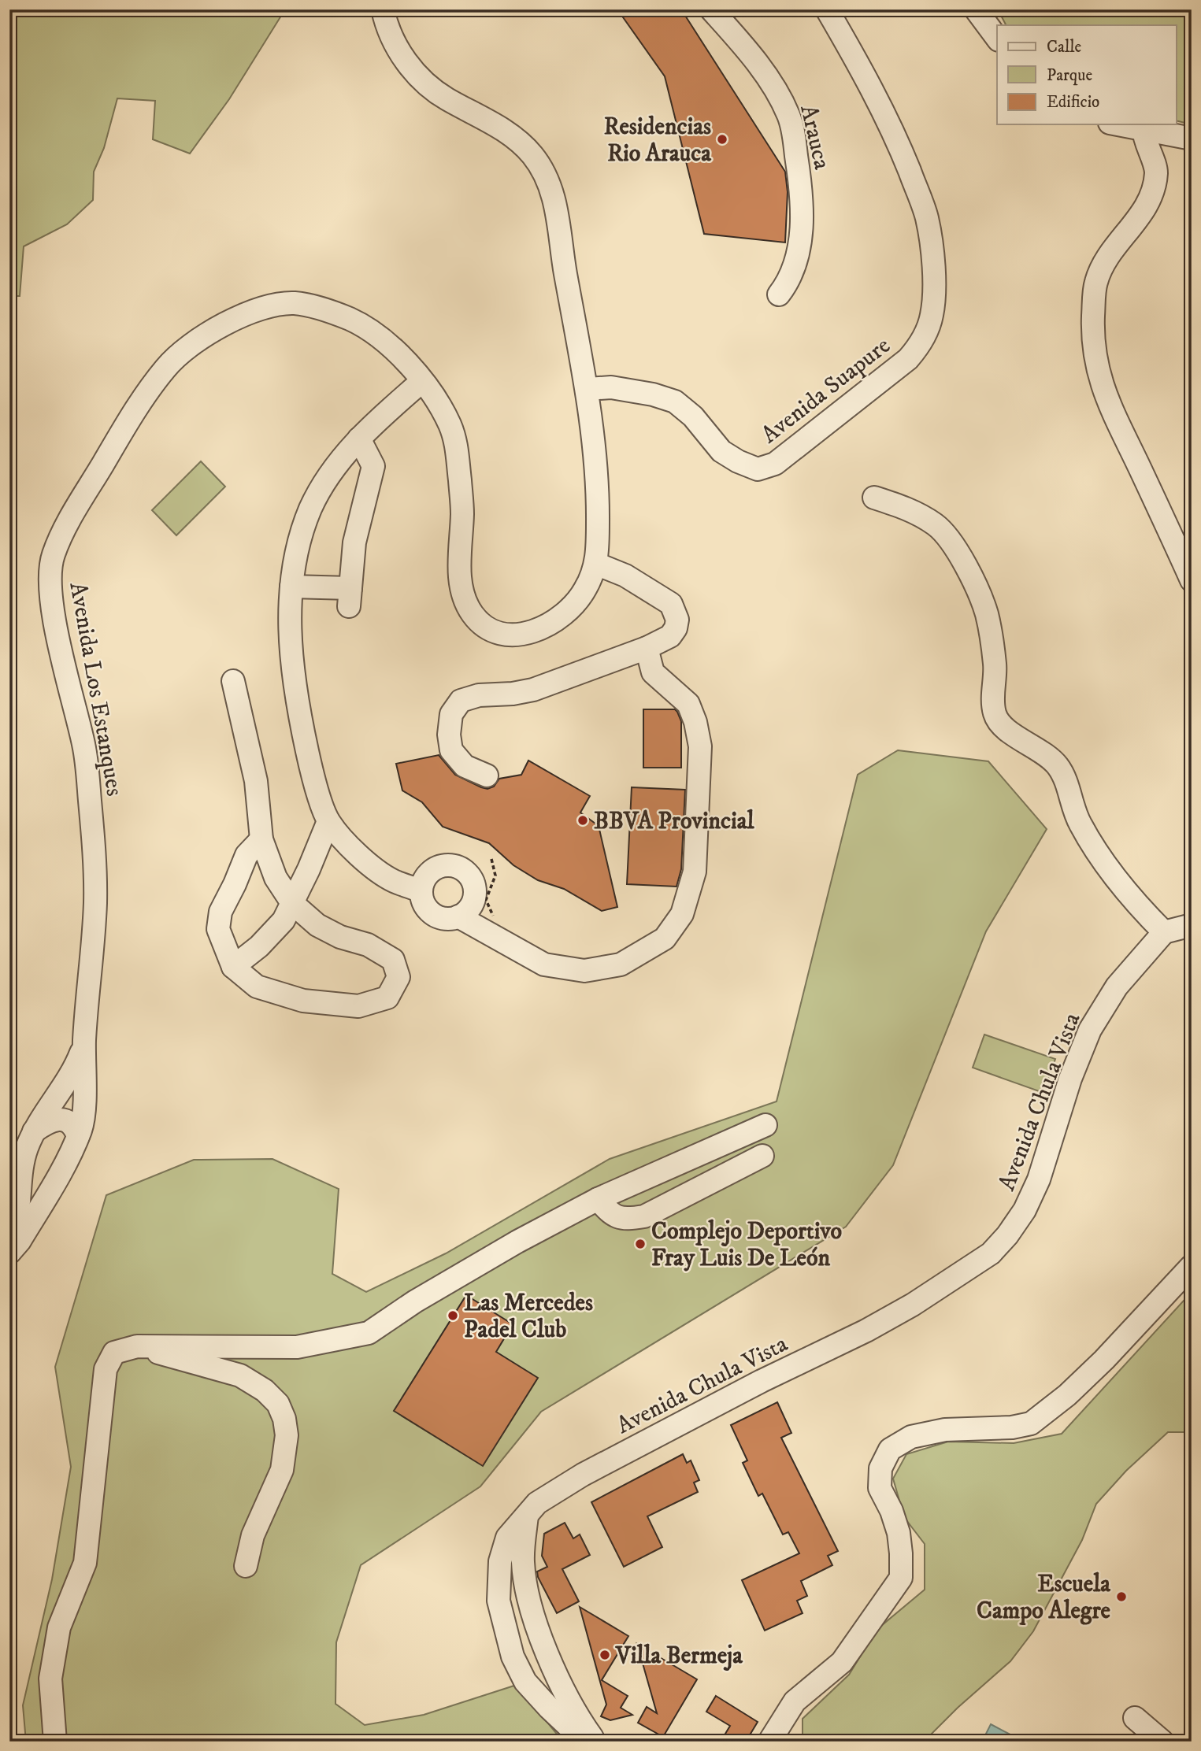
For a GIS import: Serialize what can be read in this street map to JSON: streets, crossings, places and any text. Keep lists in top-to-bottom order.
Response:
{
  "streets": {
    "street": [
      "Arauca",
      "Avenida Suapure",
      "Avenida Los Estanques",
      "Avenida Chula Vista"
    ]
  },
  "crossings": [
    ["Avenida Suapure", "Avenida Los Estanques"]
  ],
  "places": [
    "Residencias Rio Arauca",
    "BBVA Provincial",
    "Complejo Deportivo Fray Luis De León",
    "Las Mercedes Padel Club",
    "Escuela Campo Alegre",
    "Villa Bermeja"
  ],
  "legend": ["Calle", "Parque", "Edificio"]
}
